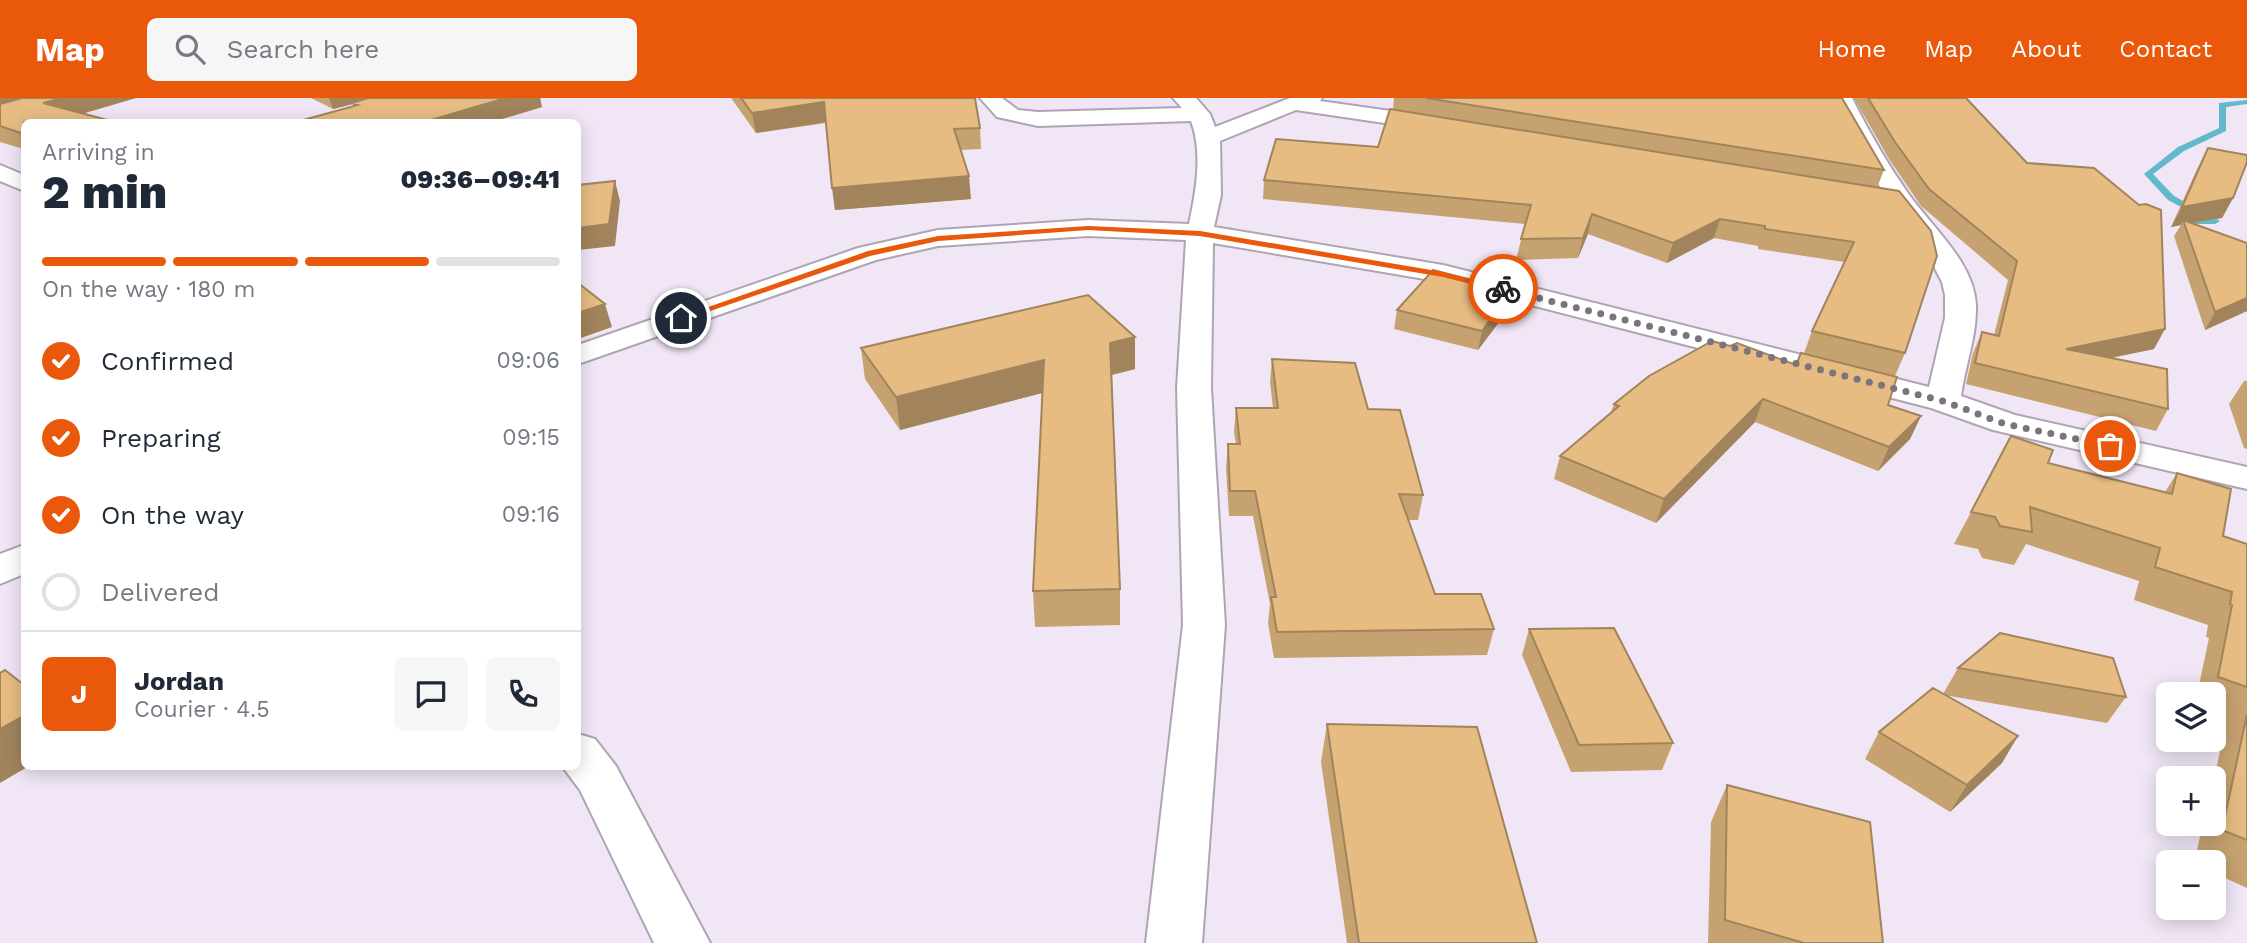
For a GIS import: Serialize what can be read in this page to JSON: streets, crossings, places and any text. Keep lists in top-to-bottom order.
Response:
{
  "page": {
    "header": "Map",
    "search": "Search here",
    "nav": [
      "Home",
      "Map",
      "About",
      "Contact"
    ],
    "heading": ["2 min", "Arriving in", "09:36–09:41"],
    "panel": ["Jordan", "Courier · 4.5"],
    "bar": "On the way · 180 m",
    "list": [
      ["Confirmed", "09:06"],
      ["Preparing", "09:15"],
      ["On the way", "09:16"],
      "Delivered"
    ],
    "round": "J",
    "map_buttons": ["+", "−"]
  }
}
